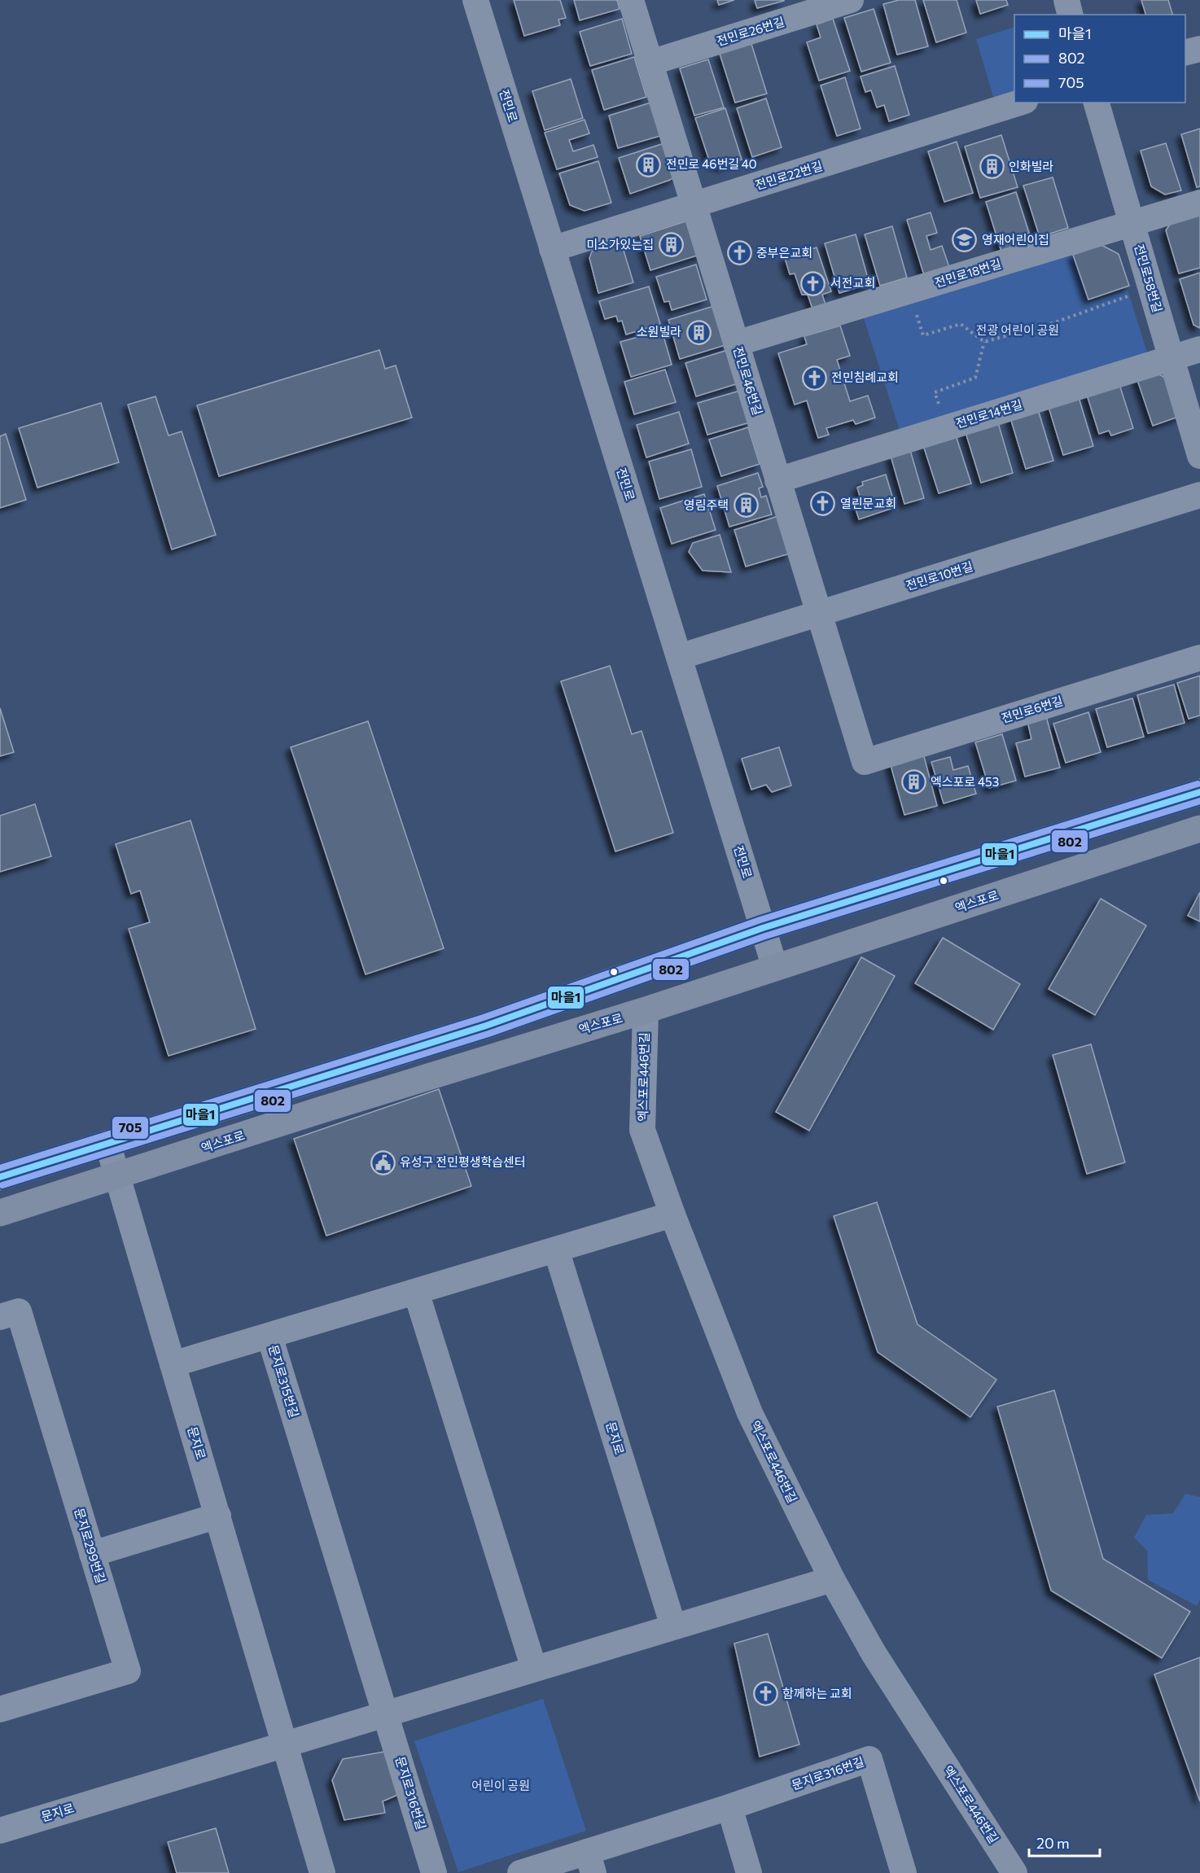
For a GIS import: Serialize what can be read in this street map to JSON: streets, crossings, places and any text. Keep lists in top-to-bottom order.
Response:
{
  "streets": {
    "main road": ["엑스포로"],
    "street": [
      "전민로26번길",
      "전민로",
      "전민로22번길",
      "전민로18번길",
      "전민로58번길",
      "전민로46번길",
      "전민로14번길",
      "전민로10번길",
      "전민로6번길",
      "엑스포로446번길",
      "문지로315번길",
      "문지로",
      "문지로299번길",
      "문지로316번길"
    ]
  },
  "crossings": [
    ["전민로26번길", "전민로46번길"],
    ["전민로", "전민로22번길"],
    ["전민로", "전민로10번길"],
    ["전민로", "엑스포로"],
    ["전민로22번길", "전민로46번길"],
    ["전민로18번길", "전민로58번길"],
    ["전민로18번길", "전민로46번길"],
    ["전민로58번길", "전민로14번길"],
    ["전민로46번길", "전민로14번길"],
    ["전민로46번길", "전민로10번길"],
    ["전민로46번길", "전민로6번길"],
    ["엑스포로", "엑스포로446번길"],
    ["엑스포로", "문지로"],
    ["엑스포로446번길", "문지로315번길"],
    ["엑스포로446번길", "문지로"],
    ["문지로315번길", "문지로"],
    ["문지로315번길", "문지로316번길"],
    ["문지로", "문지로316번길"]
  ],
  "parks": ["전광 어린이 공원", "어린이 공원"],
  "places": {
    "building": [
      "전민로 46번길 40",
      "인화빌라",
      "미소가있는집",
      "소원빌라",
      "영림주택",
      "엑스포로 453"
    ],
    "school or university": ["영재어린이집"],
    "church": [
      "중부은교회",
      "서전교회",
      "전민침례교회",
      "열린문교회",
      "함께하는 교회"
    ],
    "public building": ["유성구 전민평생학습센터"]
  },
  "lines": ["transit line 705", "transit line 마을1", "transit line 802"],
  "legend": ["마을1", "802", "705"],
  "scale_bar": "20 m"
}
